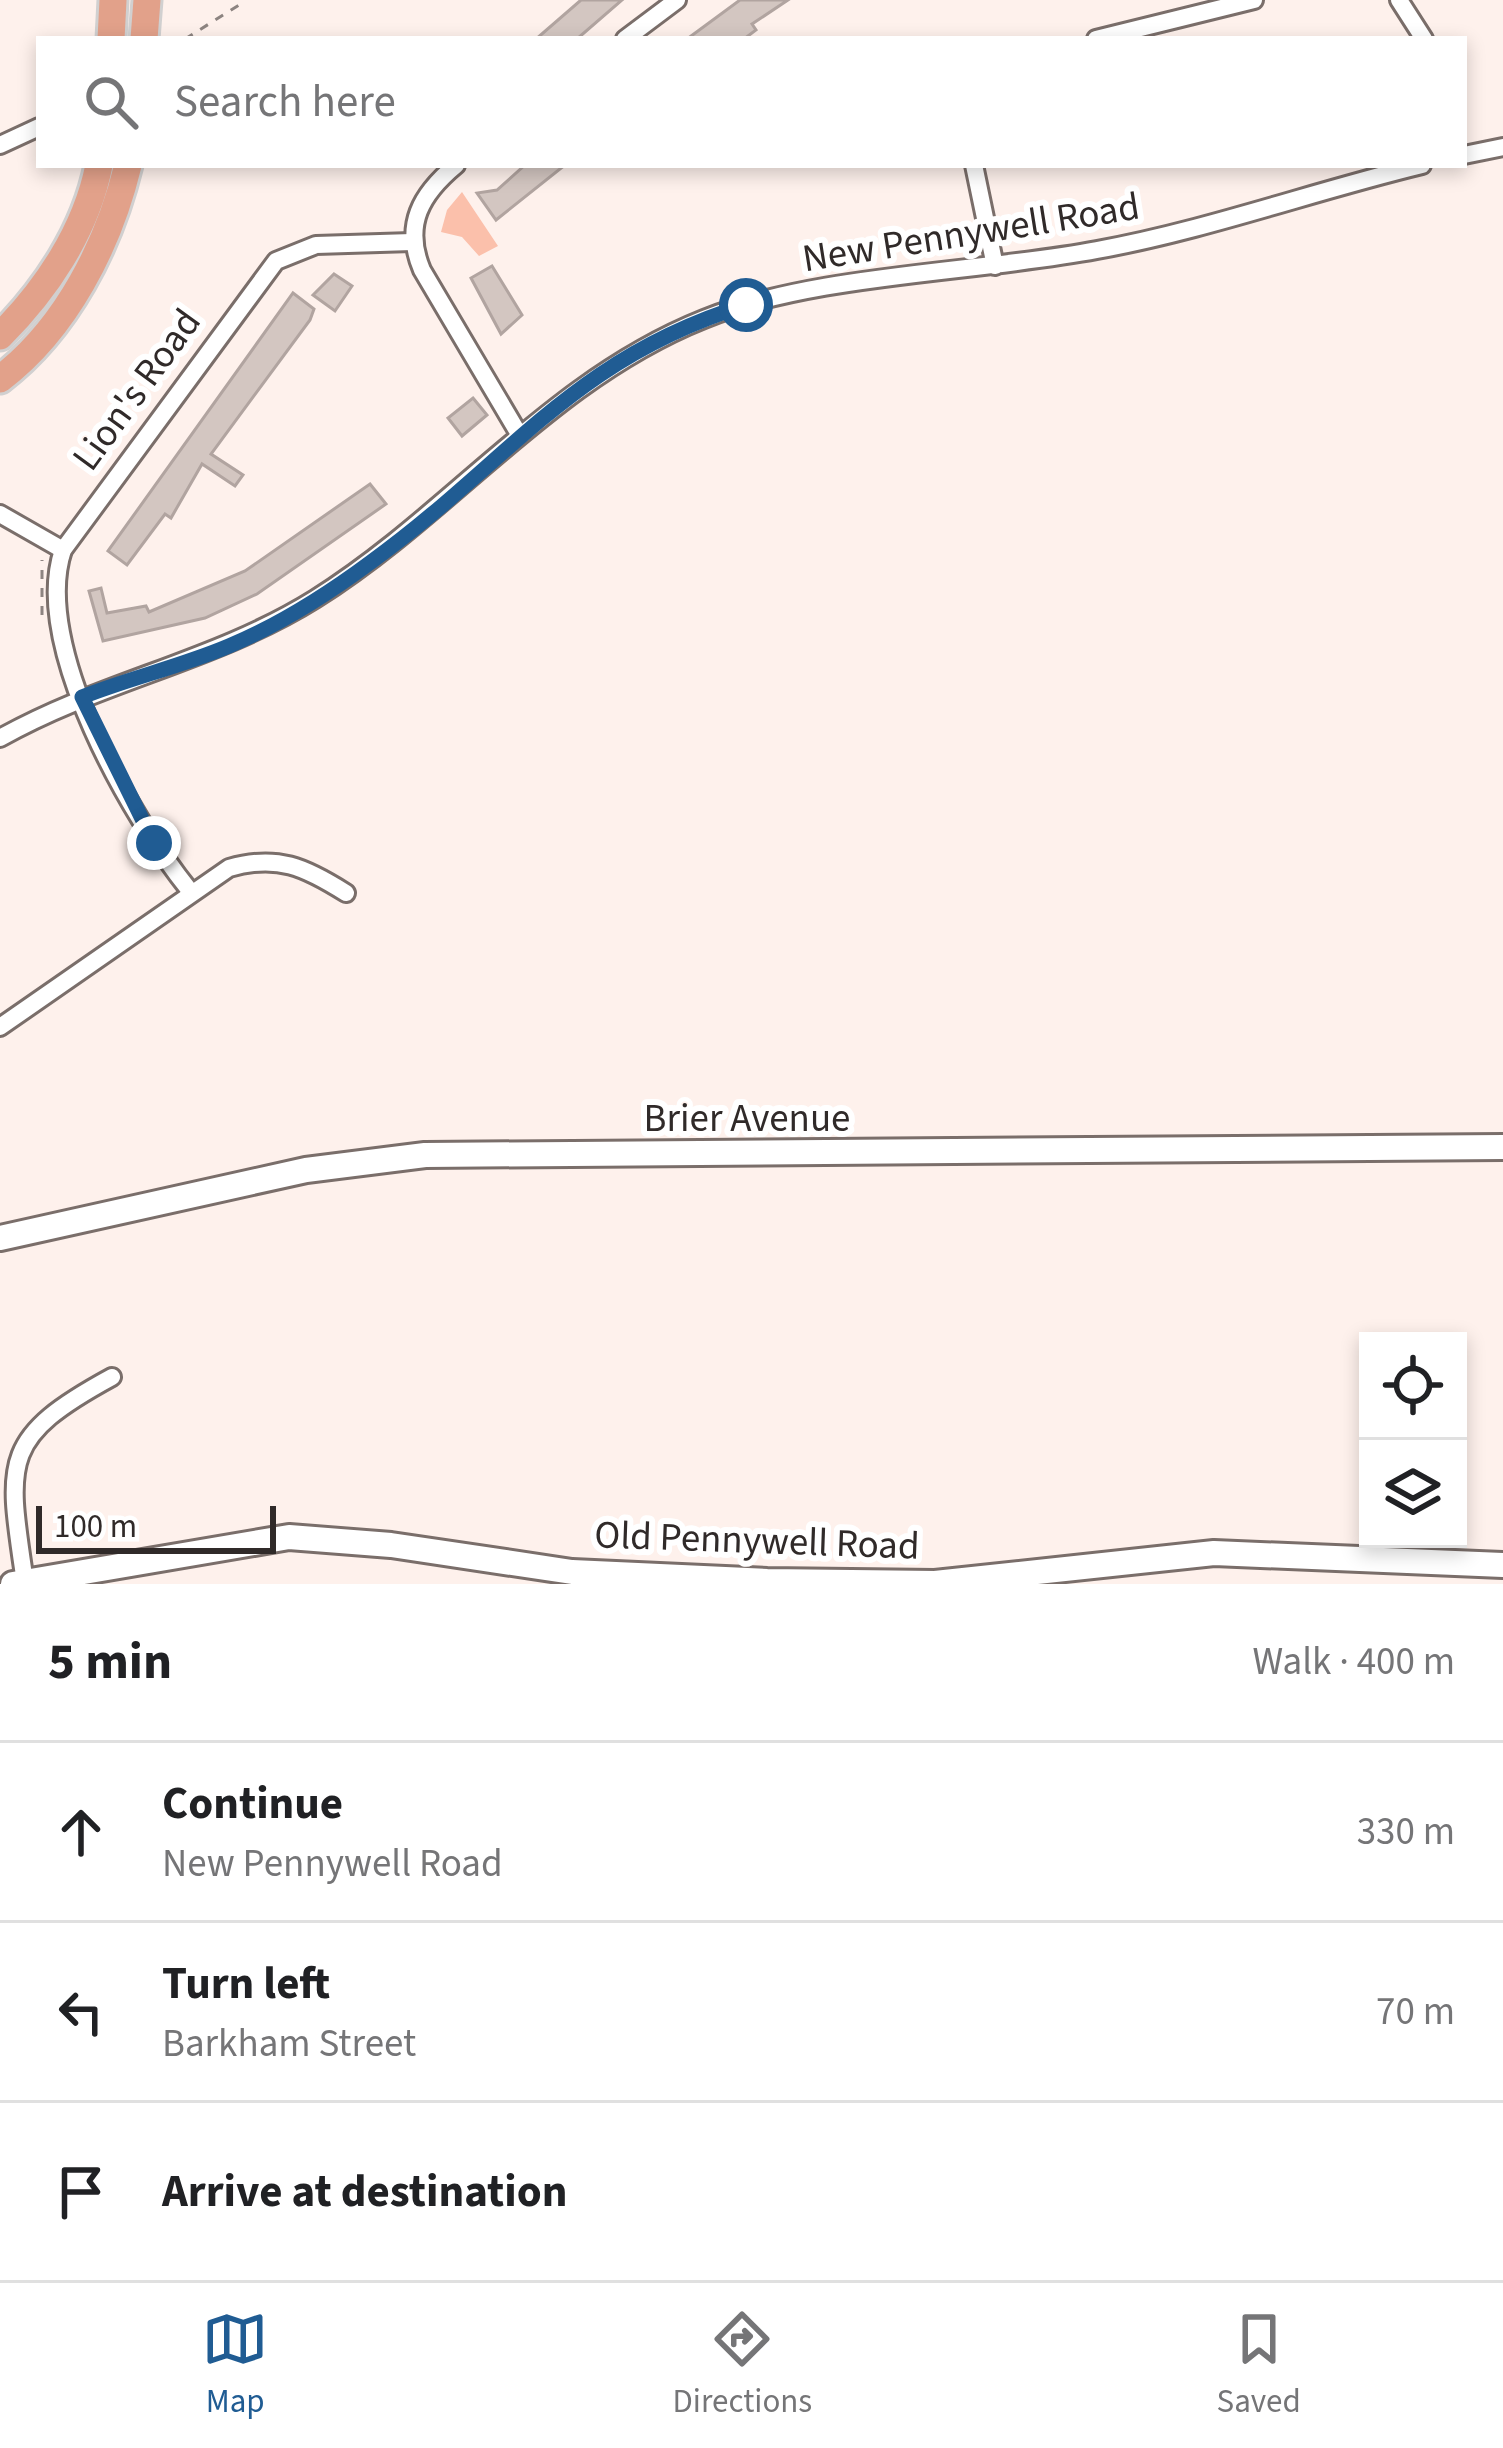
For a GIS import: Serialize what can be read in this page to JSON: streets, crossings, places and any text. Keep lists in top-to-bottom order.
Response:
{
  "streets": {
    "main road": ["Brier Avenue", "Old Pennywell Road"],
    "street": ["New Pennywell Road", "Lion's Road"]
  },
  "crossings": [
    ["New Pennywell Road", "Lion's Road"]
  ],
  "scale_bar": "100 m",
  "page": {
    "search": "Search here",
    "scale": "100 m",
    "heading": ["5 min", "Walk · 400 m"],
    "list": [
      ["Continue", "New Pennywell Road", "330 m"],
      ["Turn left", "Barkham Street", "70 m"],
      "Arrive at destination"
    ],
    "nav": ["Map", "Directions", "Saved"]
  }
}
